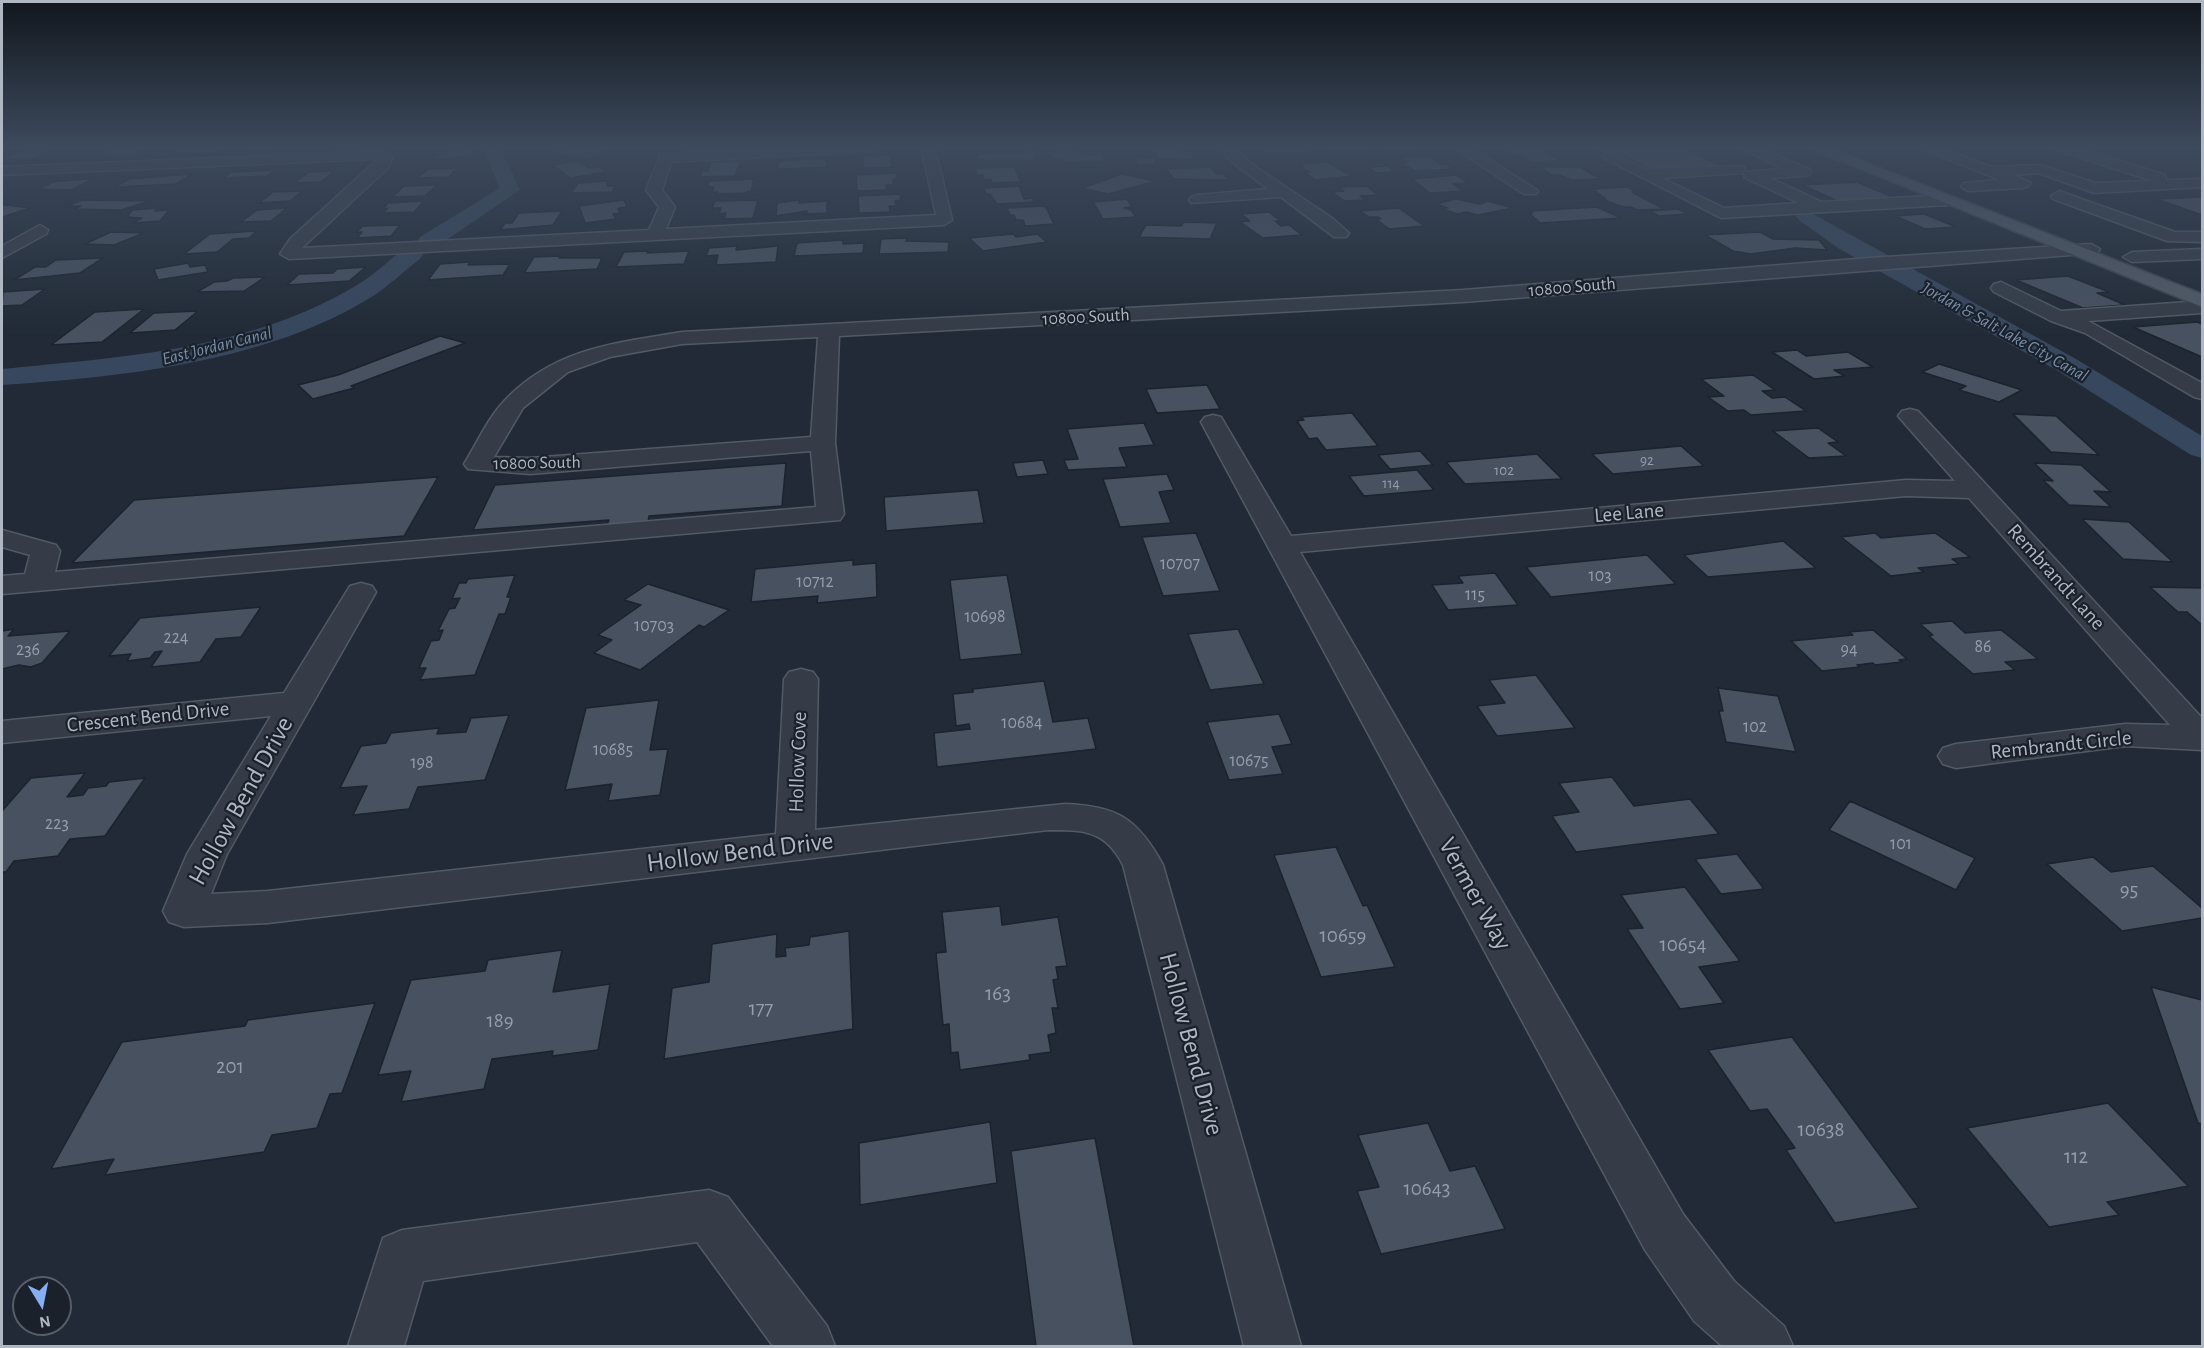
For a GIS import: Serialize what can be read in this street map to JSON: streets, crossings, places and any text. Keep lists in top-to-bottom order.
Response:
{
  "streets": {
    "street": [
      "10800 South",
      "Lee Lane",
      "Rembrandt Lane",
      "Crescent Bend Drive",
      "Rembrandt Circle",
      "Hollow Cove",
      "Hollow Bend Drive",
      "Vermer Way"
    ]
  },
  "crossings": [
    ["Lee Lane", "Rembrandt Lane"],
    ["Lee Lane", "Vermer Way"],
    ["Rembrandt Lane", "Rembrandt Circle"],
    ["Crescent Bend Drive", "Hollow Bend Drive"],
    ["Hollow Cove", "Hollow Bend Drive"]
  ],
  "water": ["Jordan & Salt Lake City Canal", "East Jordan Canal"],
  "house_numbers": [
    "92",
    "102",
    "114",
    "10707",
    "103",
    "10712",
    "115",
    "10698",
    "10703",
    "224",
    "86",
    "236",
    "94",
    "10684",
    "102",
    "10685",
    "10675",
    "198",
    "223",
    "101",
    "95",
    "10659",
    "10654",
    "163",
    "177",
    "189",
    "201",
    "10638",
    "112",
    "10643"
  ],
  "north": "bottom"
}
